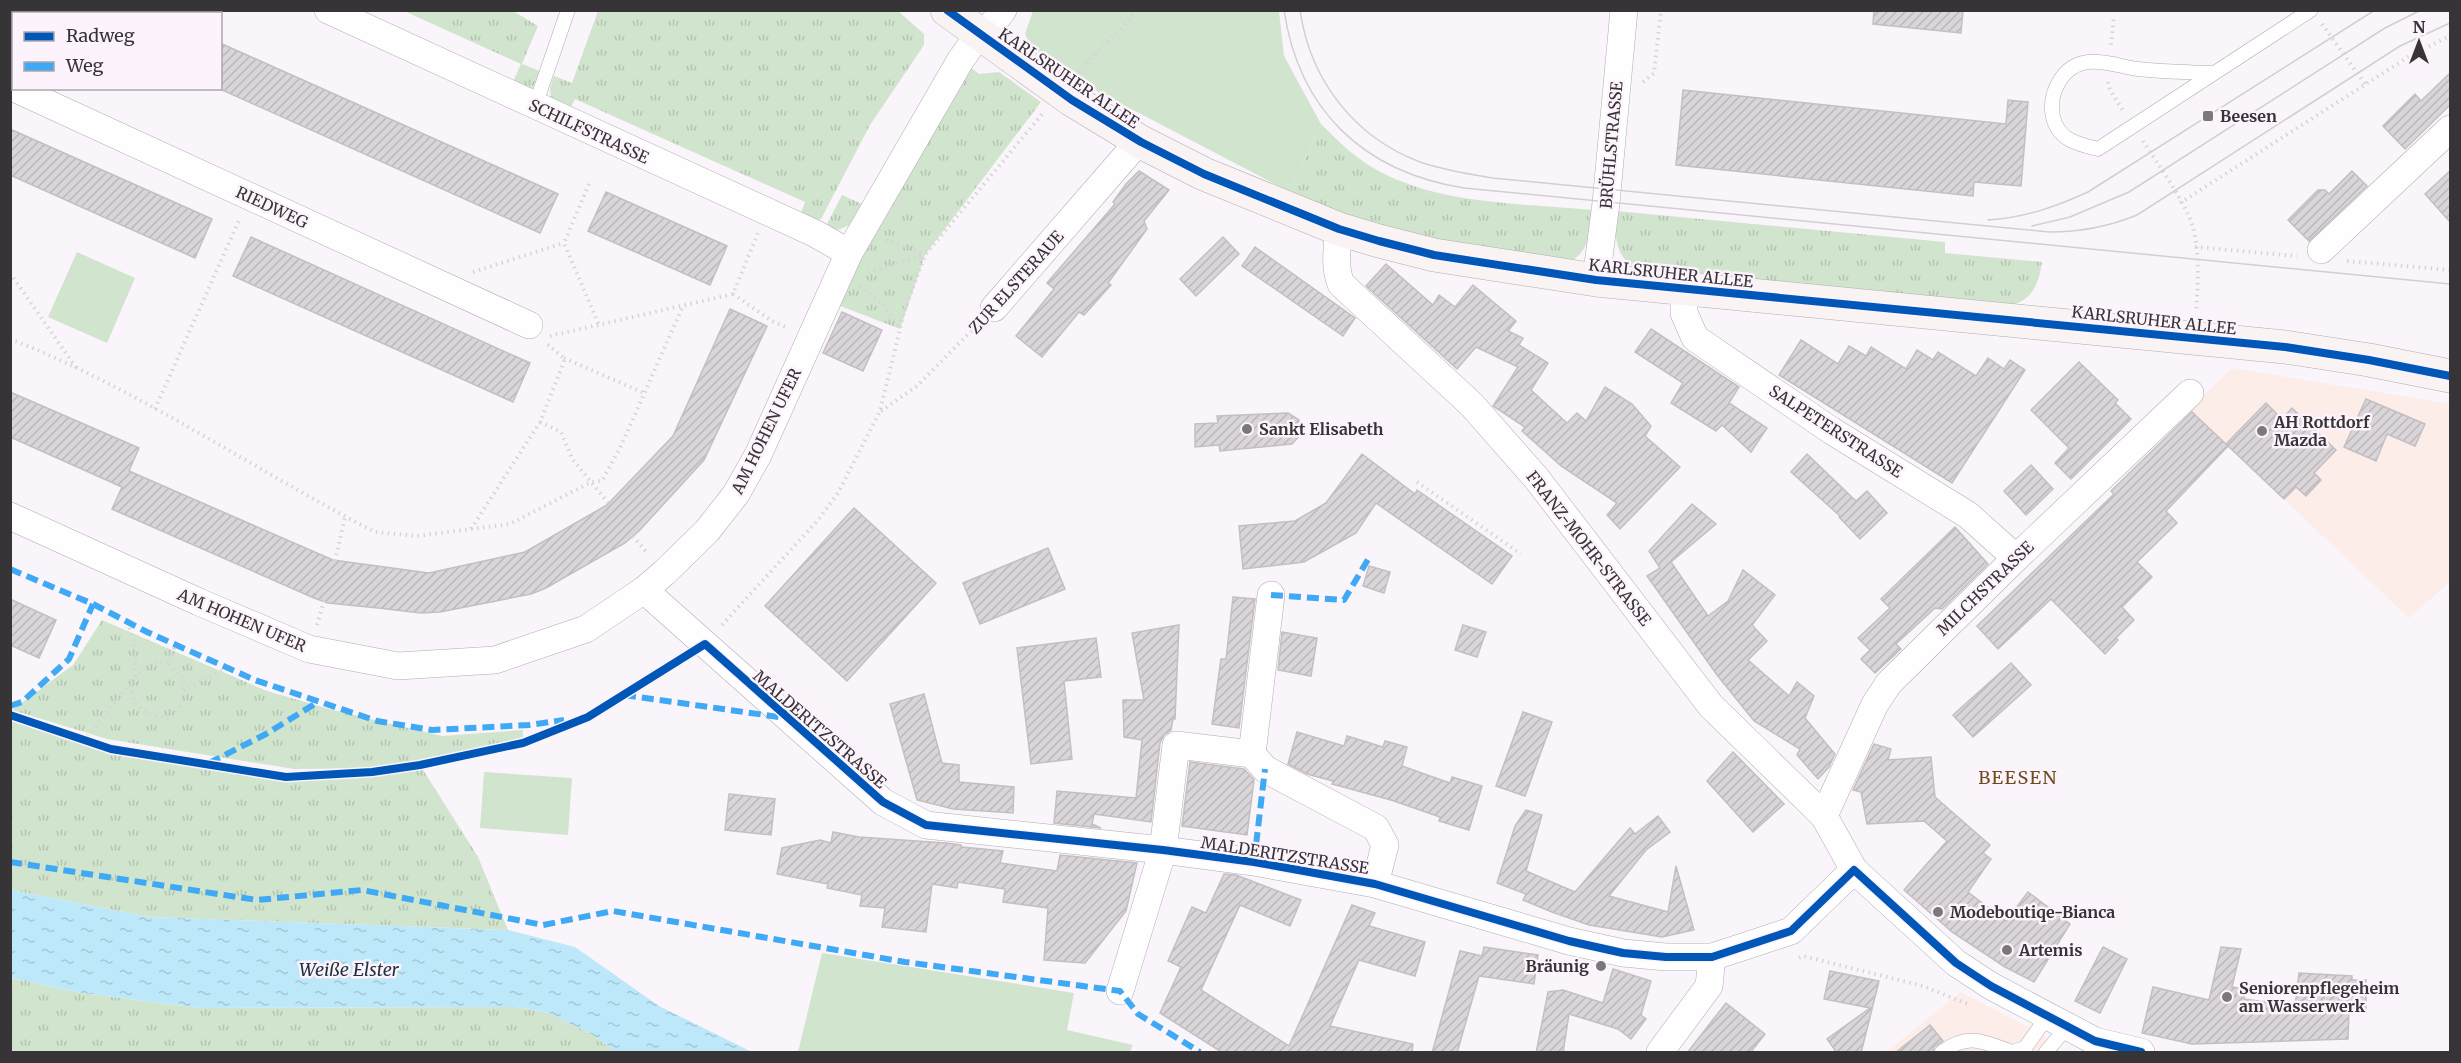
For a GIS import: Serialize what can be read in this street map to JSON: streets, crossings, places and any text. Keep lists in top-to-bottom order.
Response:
{
  "streets": {
    "street": [
      "KARLSRUHER ALLEE",
      "SCHILFSTRASSE",
      "BRÜHLSTRASSE",
      "RIEDWEG",
      "ZUR ELSTERAUE",
      "AM HOHEN UFER",
      "SALPETERSTRASSE",
      "FRANZ-MOHR-STRASSE",
      "MILCHSTRASSE",
      "MALDERITZSTRASSE"
    ]
  },
  "crossings": [
    ["KARLSRUHER ALLEE", "BRÜHLSTRASSE"],
    ["KARLSRUHER ALLEE", "ZUR ELSTERAUE"],
    ["KARLSRUHER ALLEE", "AM HOHEN UFER"],
    ["KARLSRUHER ALLEE", "SALPETERSTRASSE"],
    ["KARLSRUHER ALLEE", "FRANZ-MOHR-STRASSE"],
    ["SCHILFSTRASSE", "AM HOHEN UFER"],
    ["AM HOHEN UFER", "MALDERITZSTRASSE"],
    ["SALPETERSTRASSE", "MILCHSTRASSE"],
    ["FRANZ-MOHR-STRASSE", "MILCHSTRASSE"],
    ["FRANZ-MOHR-STRASSE", "MALDERITZSTRASSE"]
  ],
  "districts": ["BEESEN"],
  "water": ["Weiße Elster"],
  "places": {
    "transit": ["Beesen"],
    "other": [
      "Sankt Elisabeth",
      "AH Rottdorf Mazda",
      "Modeboutiqe-Bianca",
      "Artemis",
      "Bräunig",
      "Seniorenpflegeheim am Wasserwerk"
    ]
  },
  "legend": ["Radweg", "Weg"],
  "north": "top"
}
